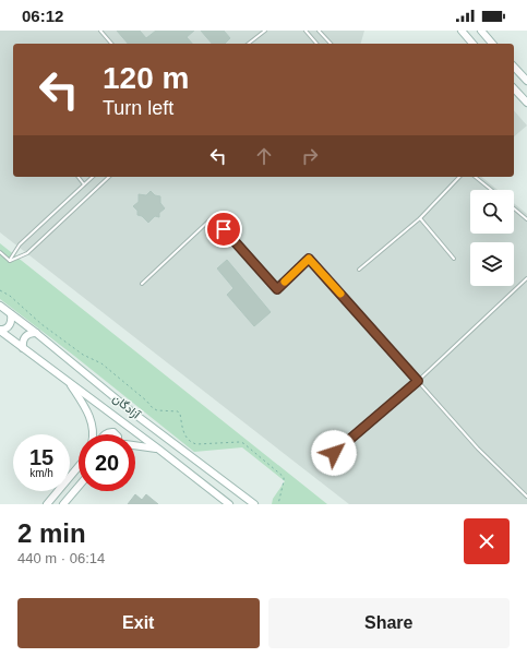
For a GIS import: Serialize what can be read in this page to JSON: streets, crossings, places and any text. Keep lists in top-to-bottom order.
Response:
{
  "streets": {
    "main road": ["آزادگان"]
  },
  "page": {
    "status": "06:12",
    "turn": ["120 m", "Turn left"],
    "speed": "15 km/h",
    "limit": "20",
    "heading": ["2 min", "440 m · 06:14"],
    "buttons": ["Exit", "Share"]
  }
}
